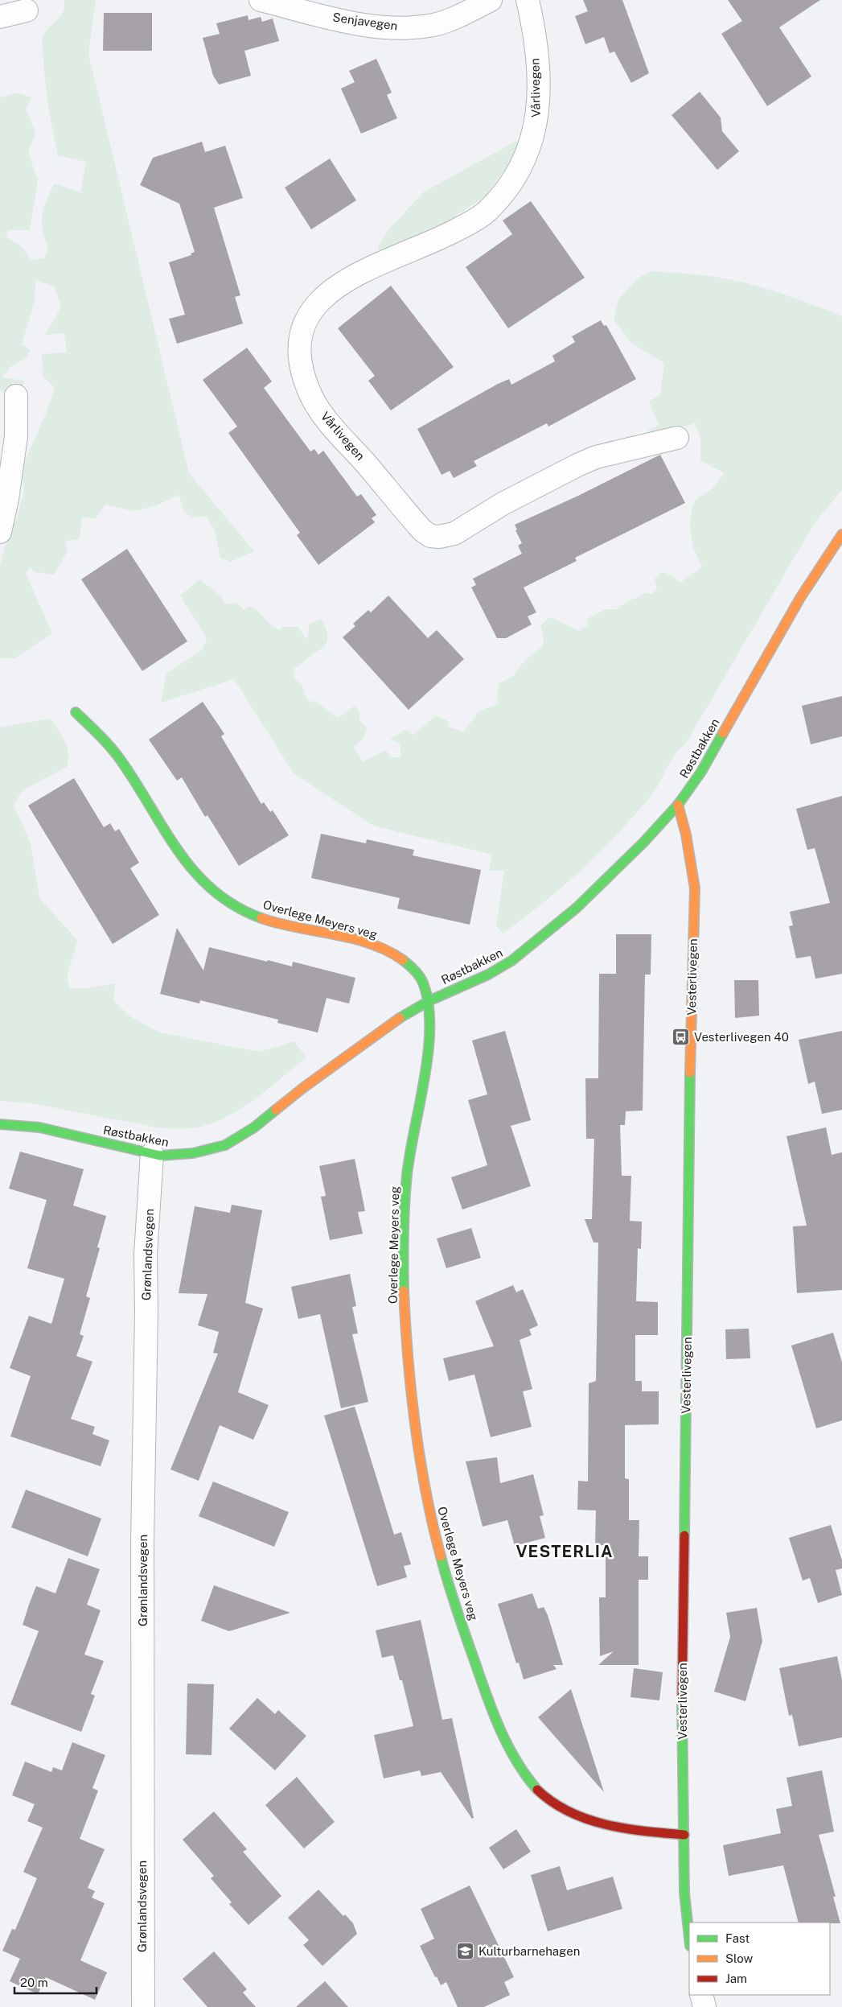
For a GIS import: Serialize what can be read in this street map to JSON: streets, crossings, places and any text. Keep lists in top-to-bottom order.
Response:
{
  "streets": {
    "street": [
      "Senjavegen",
      "Vårlivegen",
      "Røstbakken",
      "Overlege Meyers veg",
      "Vesterlivegen",
      "Grønlandsvegen"
    ]
  },
  "crossings": [
    ["Røstbakken", "Overlege Meyers veg"],
    ["Røstbakken", "Vesterlivegen"],
    ["Røstbakken", "Grønlandsvegen"],
    ["Overlege Meyers veg", "Vesterlivegen"]
  ],
  "districts": ["VESTERLIA"],
  "places": {
    "bus stop": ["Vesterlivegen 40"],
    "school or university": ["Kulturbarnehagen"]
  },
  "legend": ["Fast", "Slow", "Jam"],
  "scale_bar": "20 m"
}
